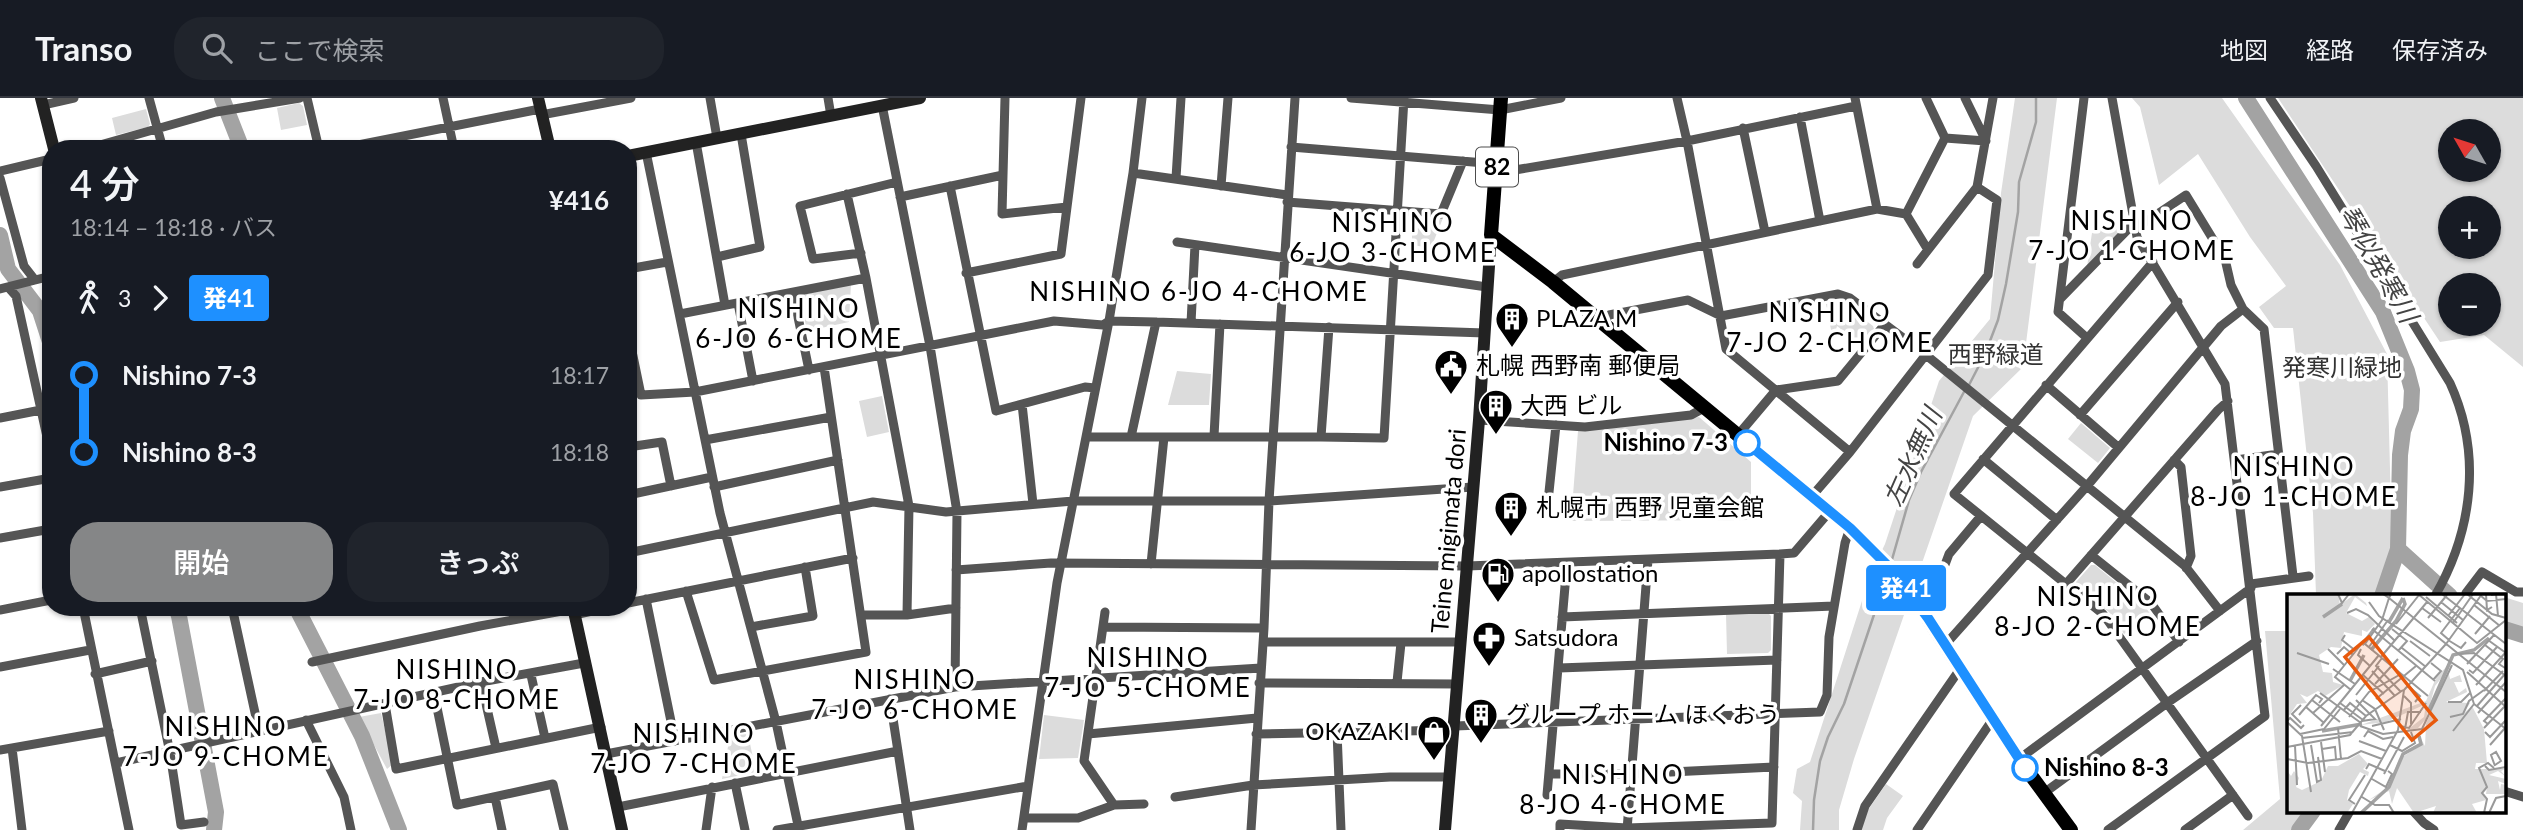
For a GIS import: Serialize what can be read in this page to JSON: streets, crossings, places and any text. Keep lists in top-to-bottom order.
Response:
{
  "streets": {
    "main road": ["82"],
    "street": ["Teine migimata dori"]
  },
  "crossings": [
    ["82", "Teine migimata dori"]
  ],
  "districts": [
    "NISHINO 7-JO 1-CHOME",
    "NISHINO 6-JO 3-CHOME",
    "NISHINO 6-JO 4-CHOME",
    "NISHINO 6-JO 6-CHOME",
    "NISHINO 7-JO 2-CHOME",
    "NISHINO 8-JO 1-CHOME",
    "NISHINO 8-JO 2-CHOME",
    "NISHINO 7-JO 5-CHOME",
    "NISHINO 7-JO 8-CHOME",
    "NISHINO 7-JO 6-CHOME",
    "NISHINO 7-JO 9-CHOME",
    "NISHINO 7-JO 7-CHOME",
    "NISHINO 8-JO 4-CHOME"
  ],
  "water": ["琴似発寒川", "左水無川"],
  "parks": ["西野緑道", "発寒川緑地"],
  "places": {
    "building": [
      "PLAZA M",
      "大西 ビル",
      "札幌市 西野 児童会館",
      "グループ ホーム ほくおう"
    ],
    "public building": ["札幌 西野南 郵便局"],
    "other": ["Nishino 7-3", "Nishino 8-3"],
    "fuel station": ["apollostation"],
    "pharmacy": ["Satsudora"],
    "shop": ["OKAZAKI"]
  },
  "lines": ["bus line 発41"],
  "north": "top left",
  "page": {
    "header": "Transo",
    "search": "ここで検索",
    "nav": ["地図", "経路", "保存済み"],
    "on_map": "発41",
    "map_buttons": ["+", "−"],
    "heading": ["4 分", "18:14 – 18:18 · バス", "¥416"],
    "legs": ["3", "発41"],
    "list": [
      {
        "name": "Nishino 7-3",
        "value": "18:17"
      },
      {
        "name": "Nishino 8-3",
        "value": "18:18"
      }
    ],
    "buttons": ["開始", "きっぷ"]
  }
}
